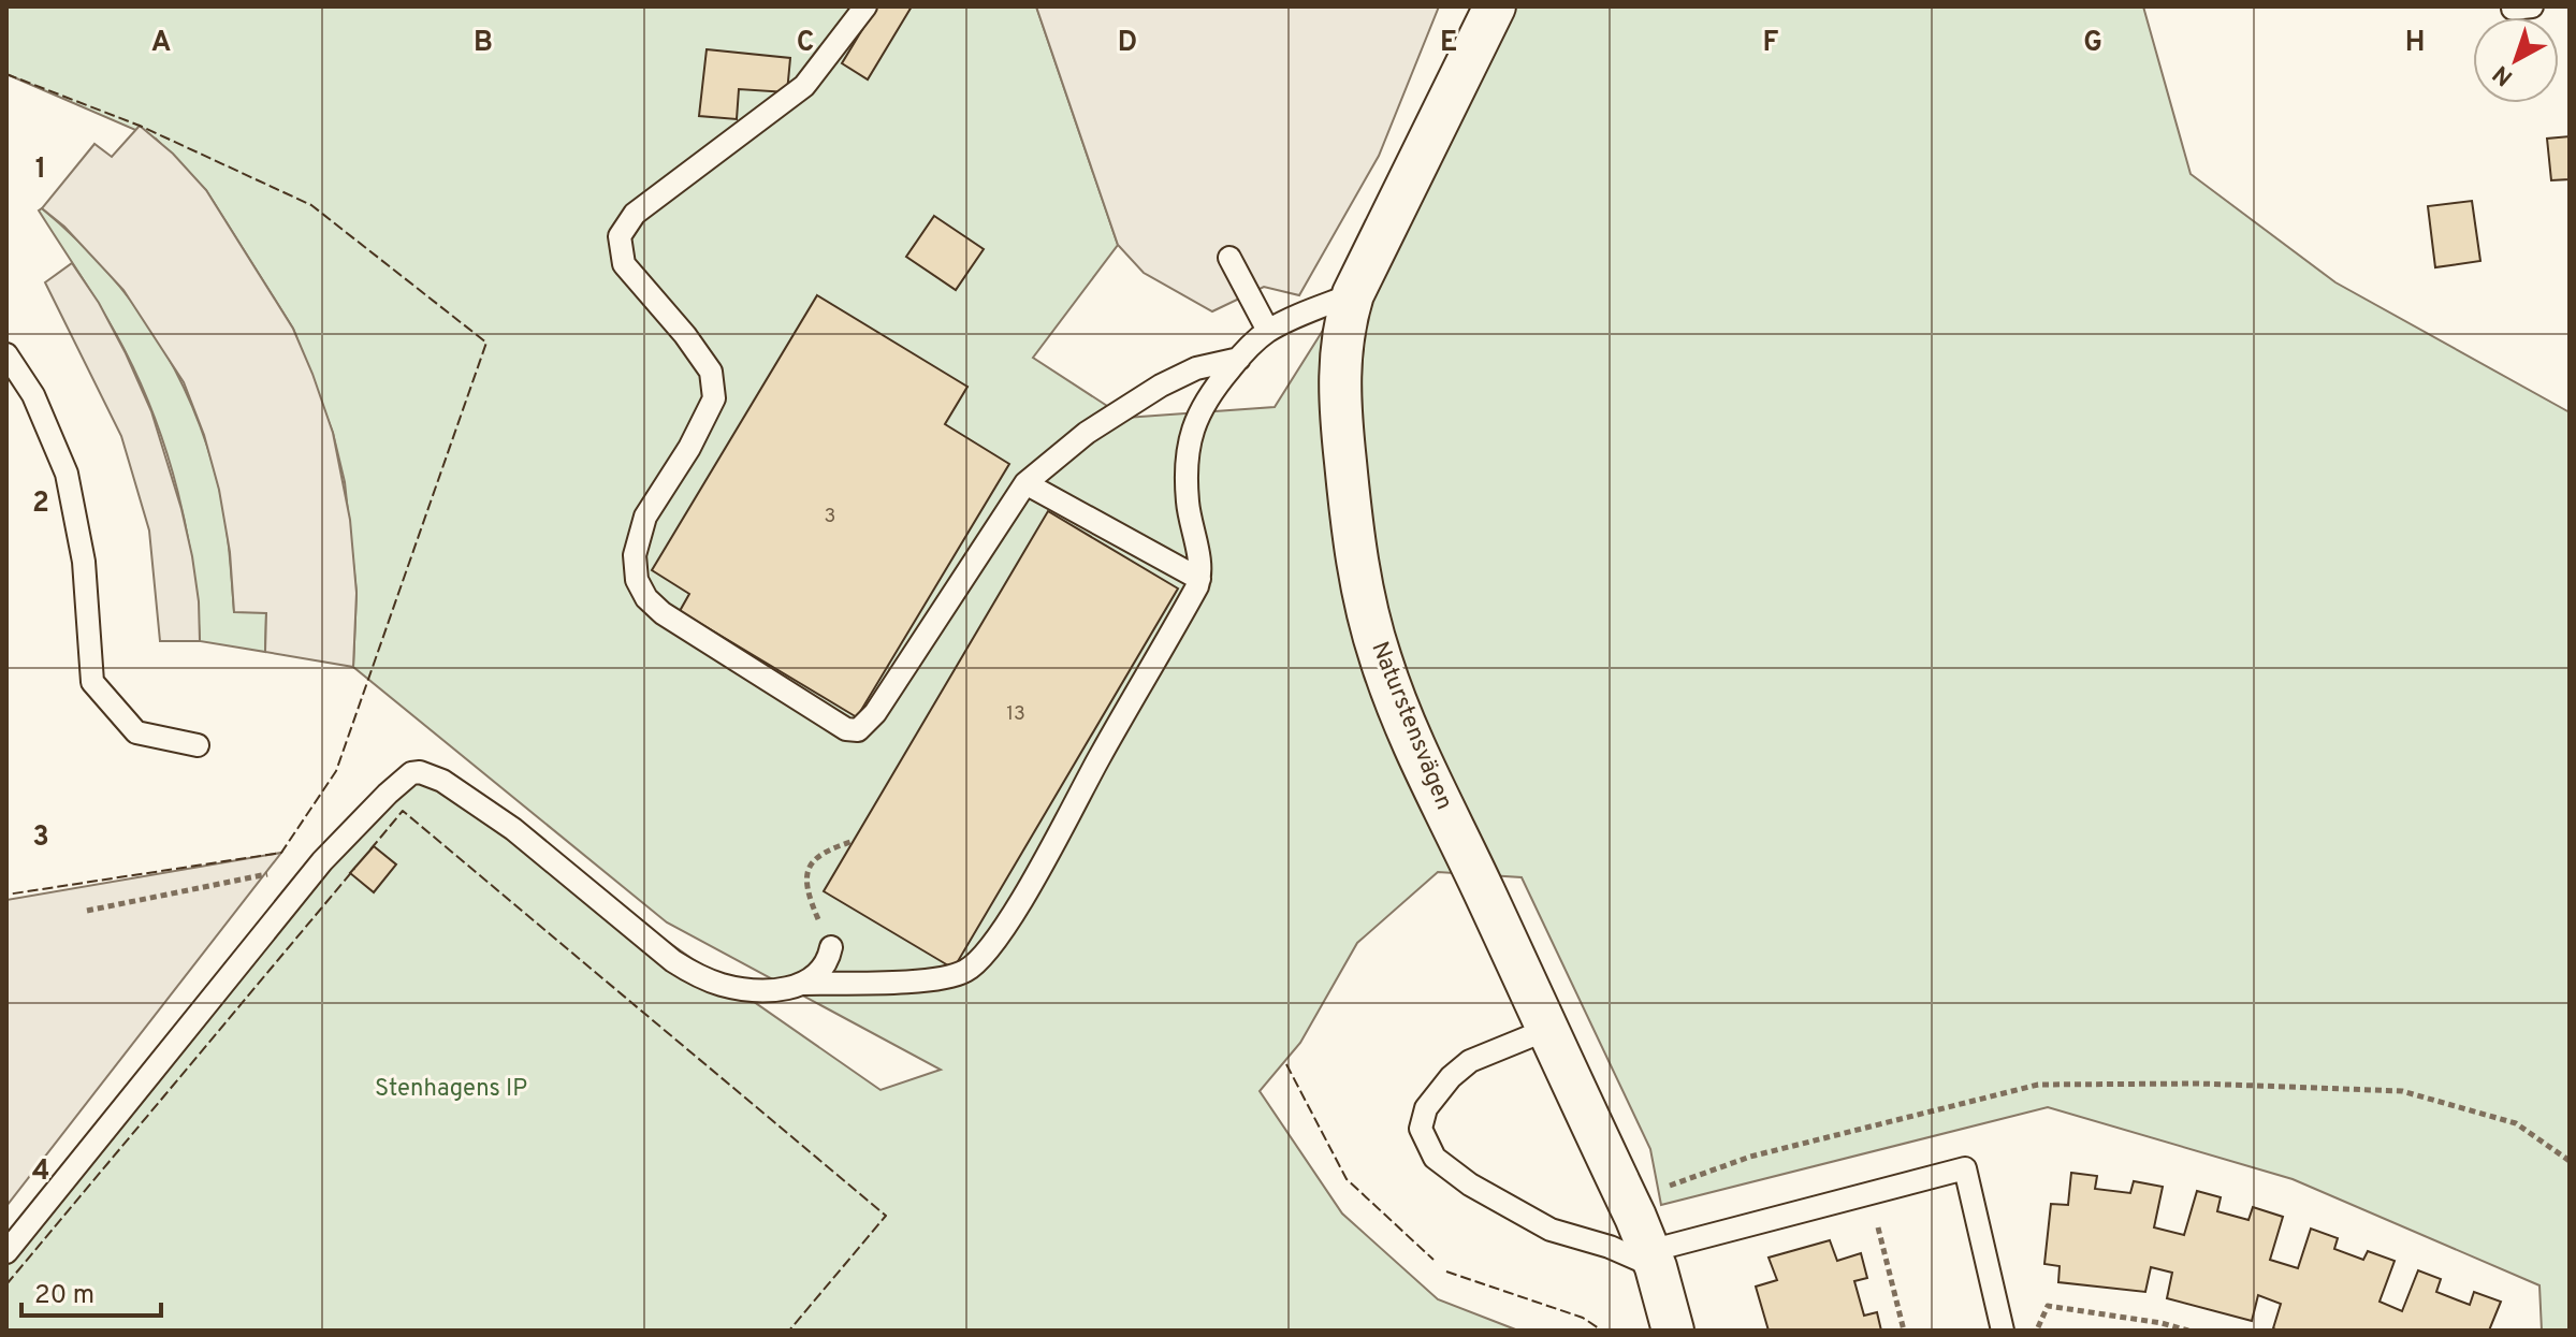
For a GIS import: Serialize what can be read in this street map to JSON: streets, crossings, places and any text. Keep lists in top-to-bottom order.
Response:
{
  "streets": {
    "street": ["Naturstensvägen"]
  },
  "parks": ["Stenhagens IP"],
  "house_numbers": ["3", "13"],
  "scale_bar": "20 m",
  "north": "bottom left",
  "grid": {
    "columns": [
      "A",
      "B",
      "C",
      "D",
      "E",
      "F",
      "G",
      "H"
    ],
    "rows": [
      "1",
      "2",
      "3",
      "4"
    ]
  }
}
